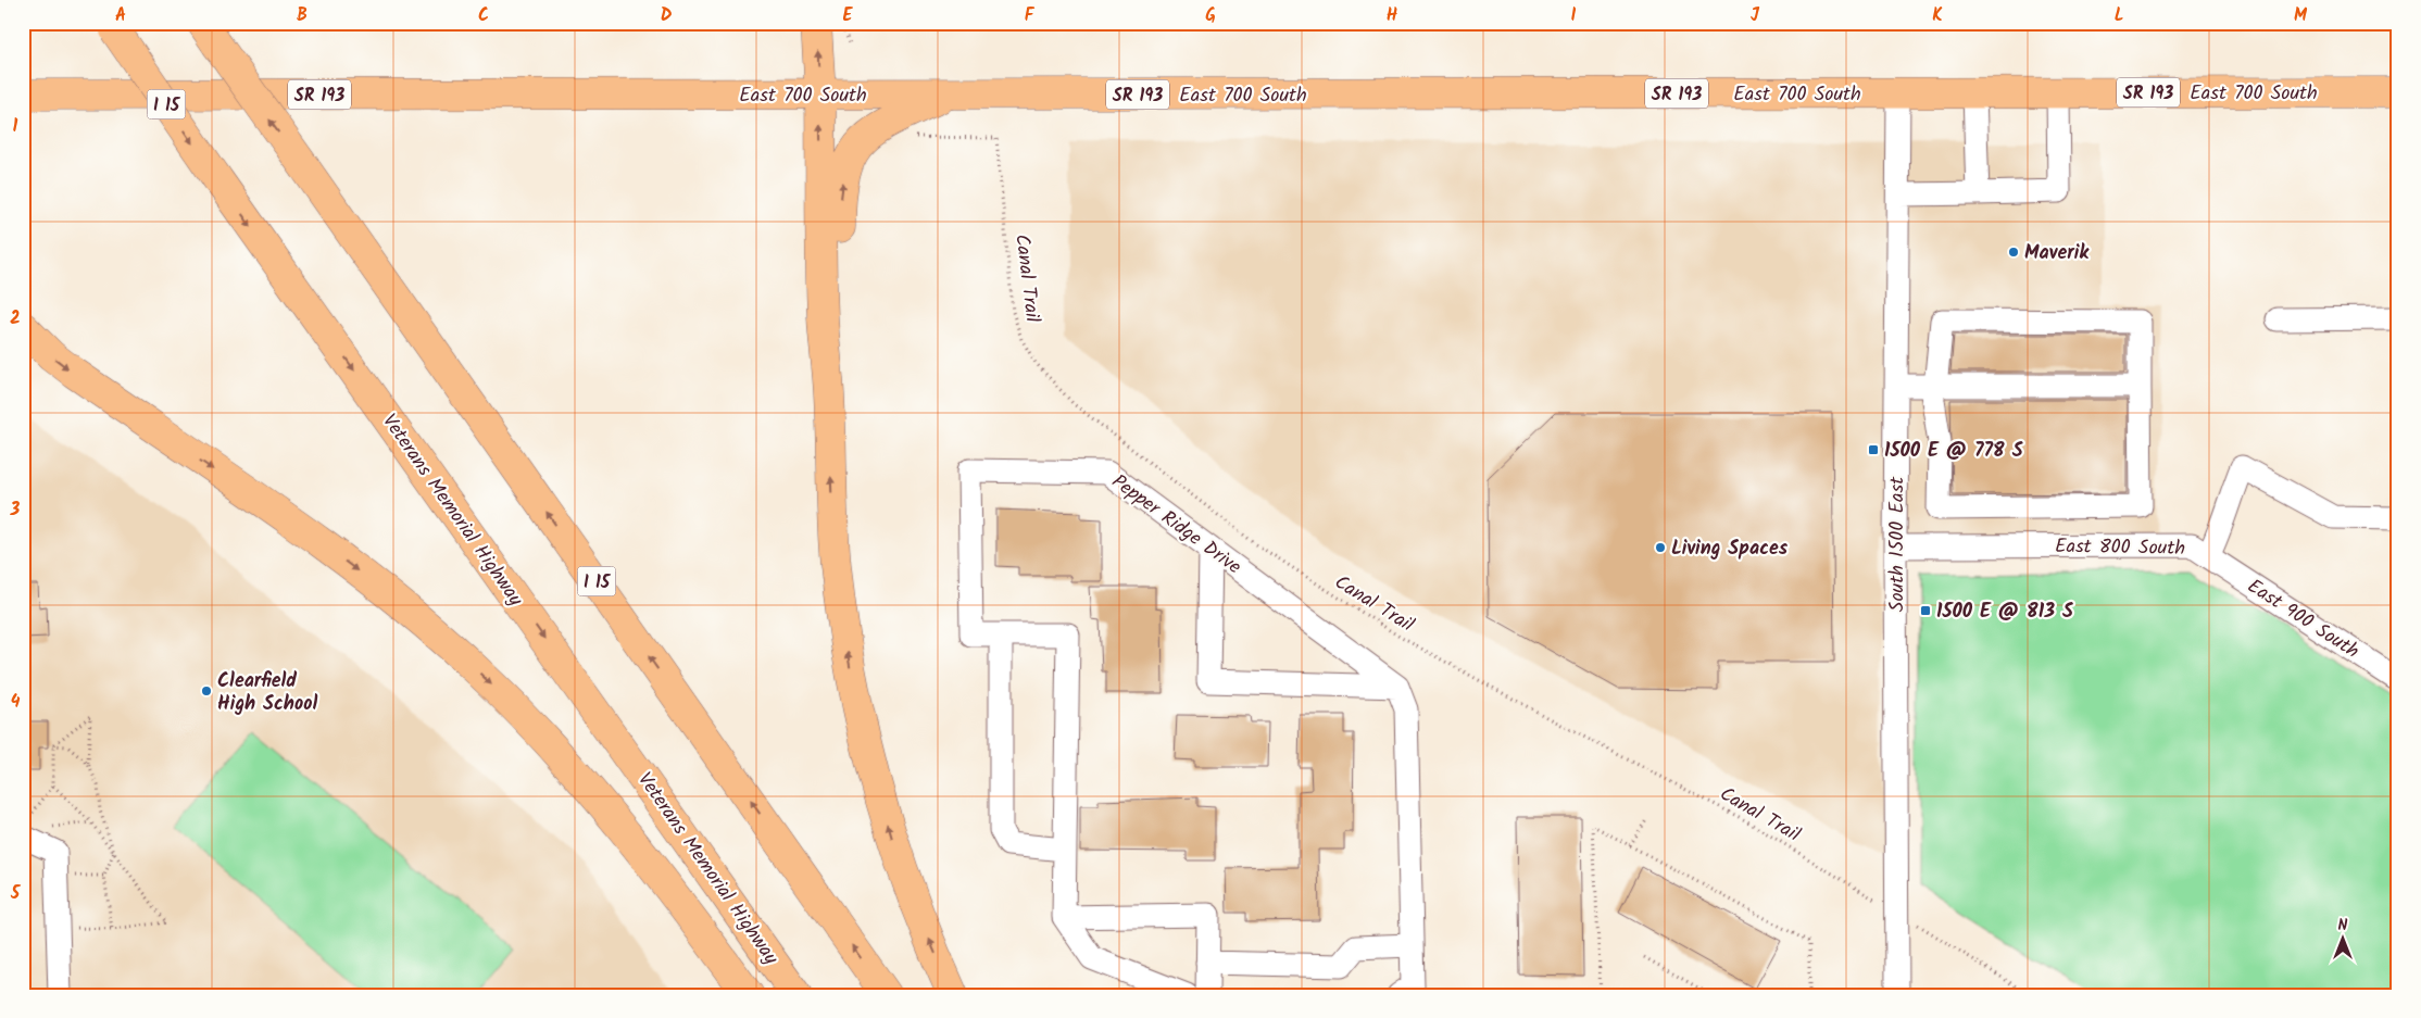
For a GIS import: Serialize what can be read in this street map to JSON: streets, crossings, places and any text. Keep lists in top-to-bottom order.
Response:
{
  "streets": {
    "main road": [
      "SR 193",
      "East 700 South",
      "I 15",
      "Veterans Memorial Highway"
    ],
    "street": [
      "Pepper Ridge Drive",
      "South 1500 East",
      "East 800 South",
      "East 900 South"
    ],
    "path": ["Canal Trail"]
  },
  "crossings": [
    ["East 700 South", "South 1500 East"],
    ["Canal Trail", "South 1500 East"],
    ["South 1500 East", "East 800 South"],
    ["East 800 South", "East 900 South"]
  ],
  "places": {
    "other": ["Maverik", "Living Spaces", "Clearfield High School"],
    "transit": ["1500 E @ 778 S", "1500 E @ 813 S"]
  },
  "north": "top",
  "grid": {
    "columns": [
      "A",
      "B",
      "C",
      "D",
      "E",
      "F",
      "G",
      "H",
      "I",
      "J",
      "K",
      "L",
      "M"
    ],
    "rows": [
      "1",
      "2",
      "3",
      "4",
      "5"
    ]
  }
}
